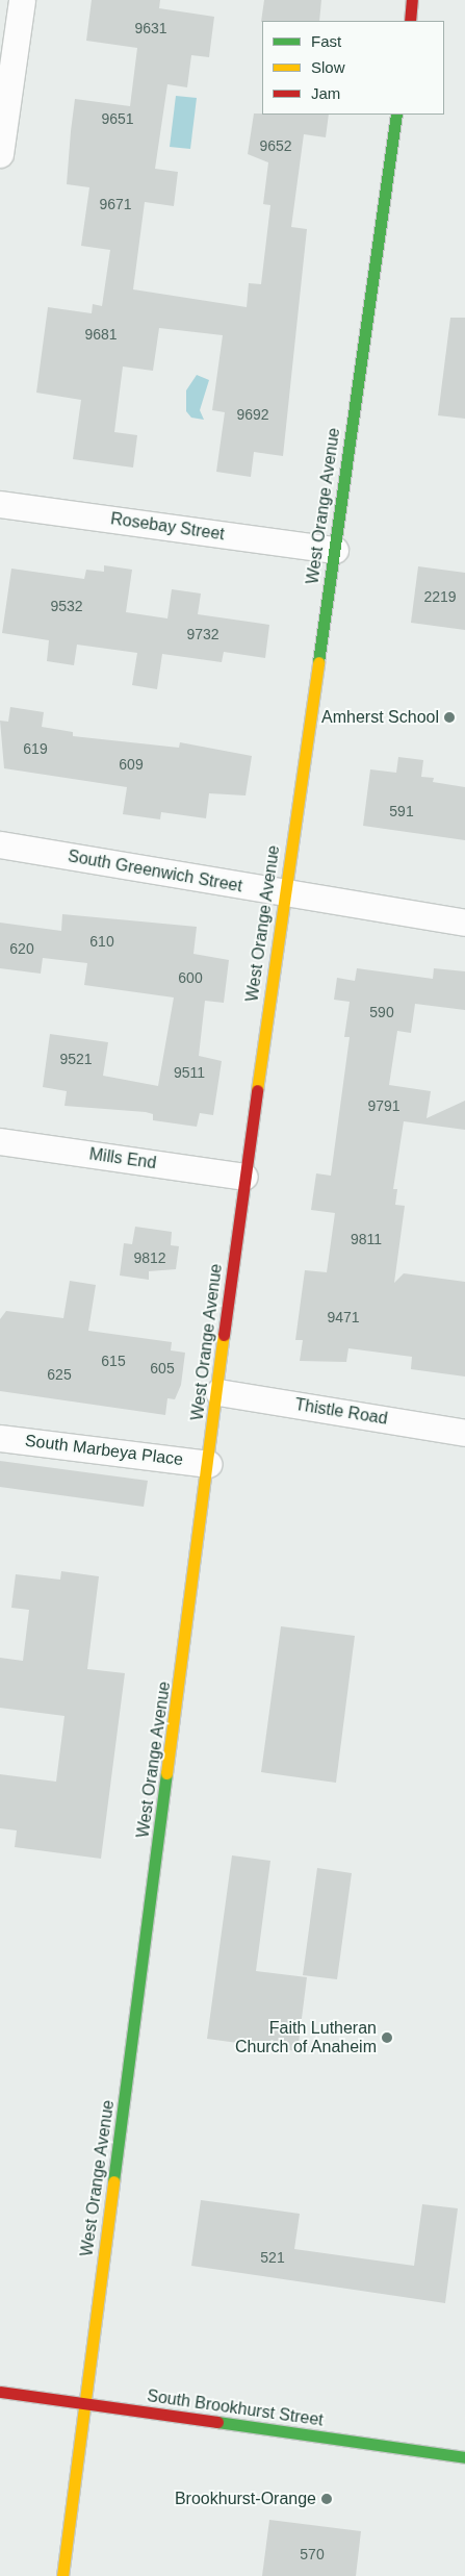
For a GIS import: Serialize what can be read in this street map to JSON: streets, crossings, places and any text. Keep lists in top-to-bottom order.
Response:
{
  "streets": {
    "street": [
      "West Orange Avenue",
      "Rosebay Street",
      "South Greenwich Street",
      "Mills End",
      "Thistle Road",
      "South Marbeya Place",
      "South Brookhurst Street"
    ]
  },
  "crossings": [
    ["West Orange Avenue", "Rosebay Street"],
    ["West Orange Avenue", "South Greenwich Street"],
    ["West Orange Avenue", "Mills End"],
    ["West Orange Avenue", "Thistle Road"],
    ["West Orange Avenue", "South Marbeya Place"],
    ["West Orange Avenue", "South Brookhurst Street"]
  ],
  "places": ["Amherst School", "Faith Lutheran Church of Anaheim", "Brookhurst-Orange"],
  "house_numbers": [
    "9631",
    "9651",
    "9652",
    "9671",
    "9681",
    "9692",
    "2219",
    "9532",
    "9732",
    "619",
    "609",
    "591",
    "610",
    "620",
    "600",
    "590",
    "9521",
    "9511",
    "9791",
    "9811",
    "9812",
    "9471",
    "615",
    "605",
    "625",
    "521",
    "570"
  ],
  "legend": ["Fast", "Slow", "Jam"]
}
